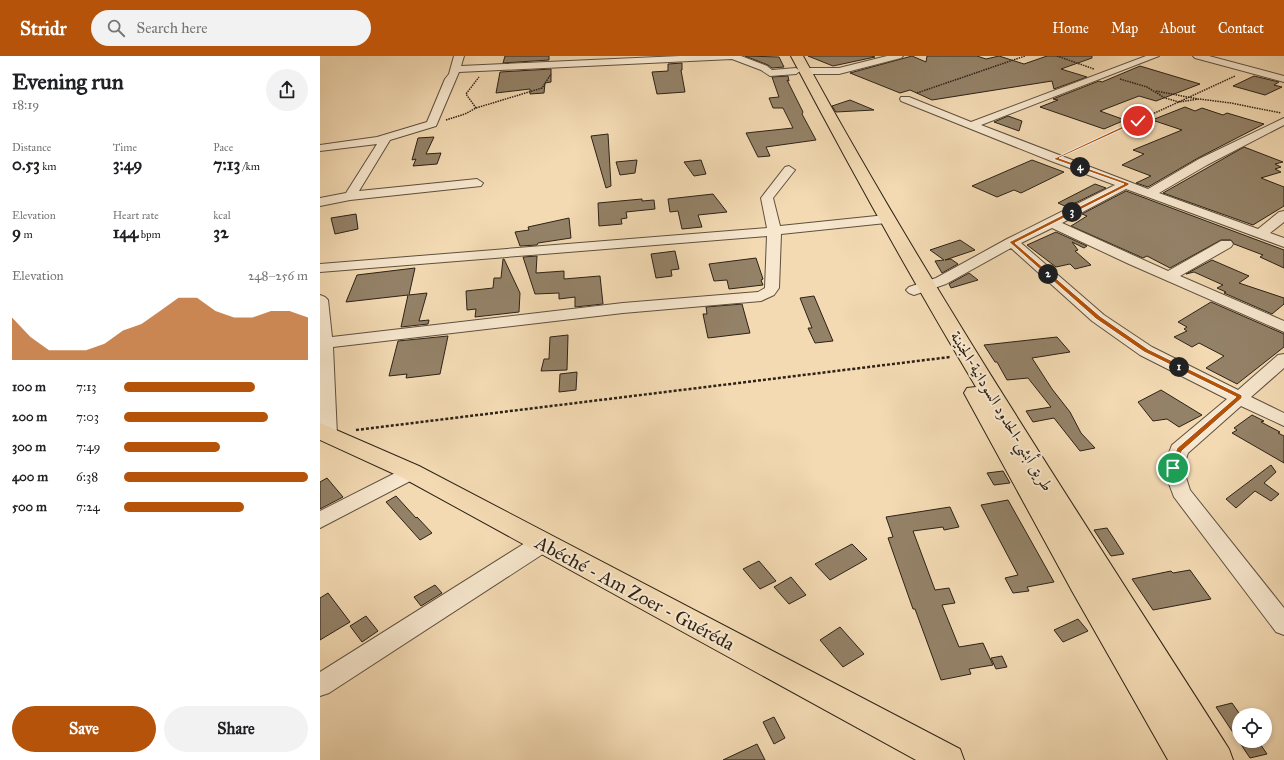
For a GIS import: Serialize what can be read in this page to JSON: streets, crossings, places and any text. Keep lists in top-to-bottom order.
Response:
{
  "streets": {
    "main road": ["طريق أبشي-الحدود السودانية-الجنينة", "Abéché - Am Zoer - Guéréda"]
  },
  "page": {
    "header": "Stridr",
    "search": "Search here",
    "nav": [
      "Home",
      "Map",
      "About",
      "Contact"
    ],
    "heading": ["Evening run", "18:19"],
    "stats": [
      ["Distance", "0.53 km"],
      ["Time", "3:49"],
      ["Pace", "7:13 /km"],
      ["Elevation", "9 m"],
      ["Heart rate", "144 bpm"],
      ["kcal", "32"]
    ],
    "pins": [
      "4",
      "3",
      "2",
      "1"
    ],
    "chart": ["Elevation", "248–256 m"],
    "list": [
      {
        "name": "100 m",
        "note": "7:13"
      },
      {
        "name": "200 m",
        "note": "7:03"
      },
      {
        "name": "300 m",
        "note": "7:49"
      },
      {
        "name": "400 m",
        "note": "6:38"
      },
      {
        "name": "500 m",
        "note": "7:24"
      }
    ],
    "buttons": ["Save", "Share"]
  }
}
